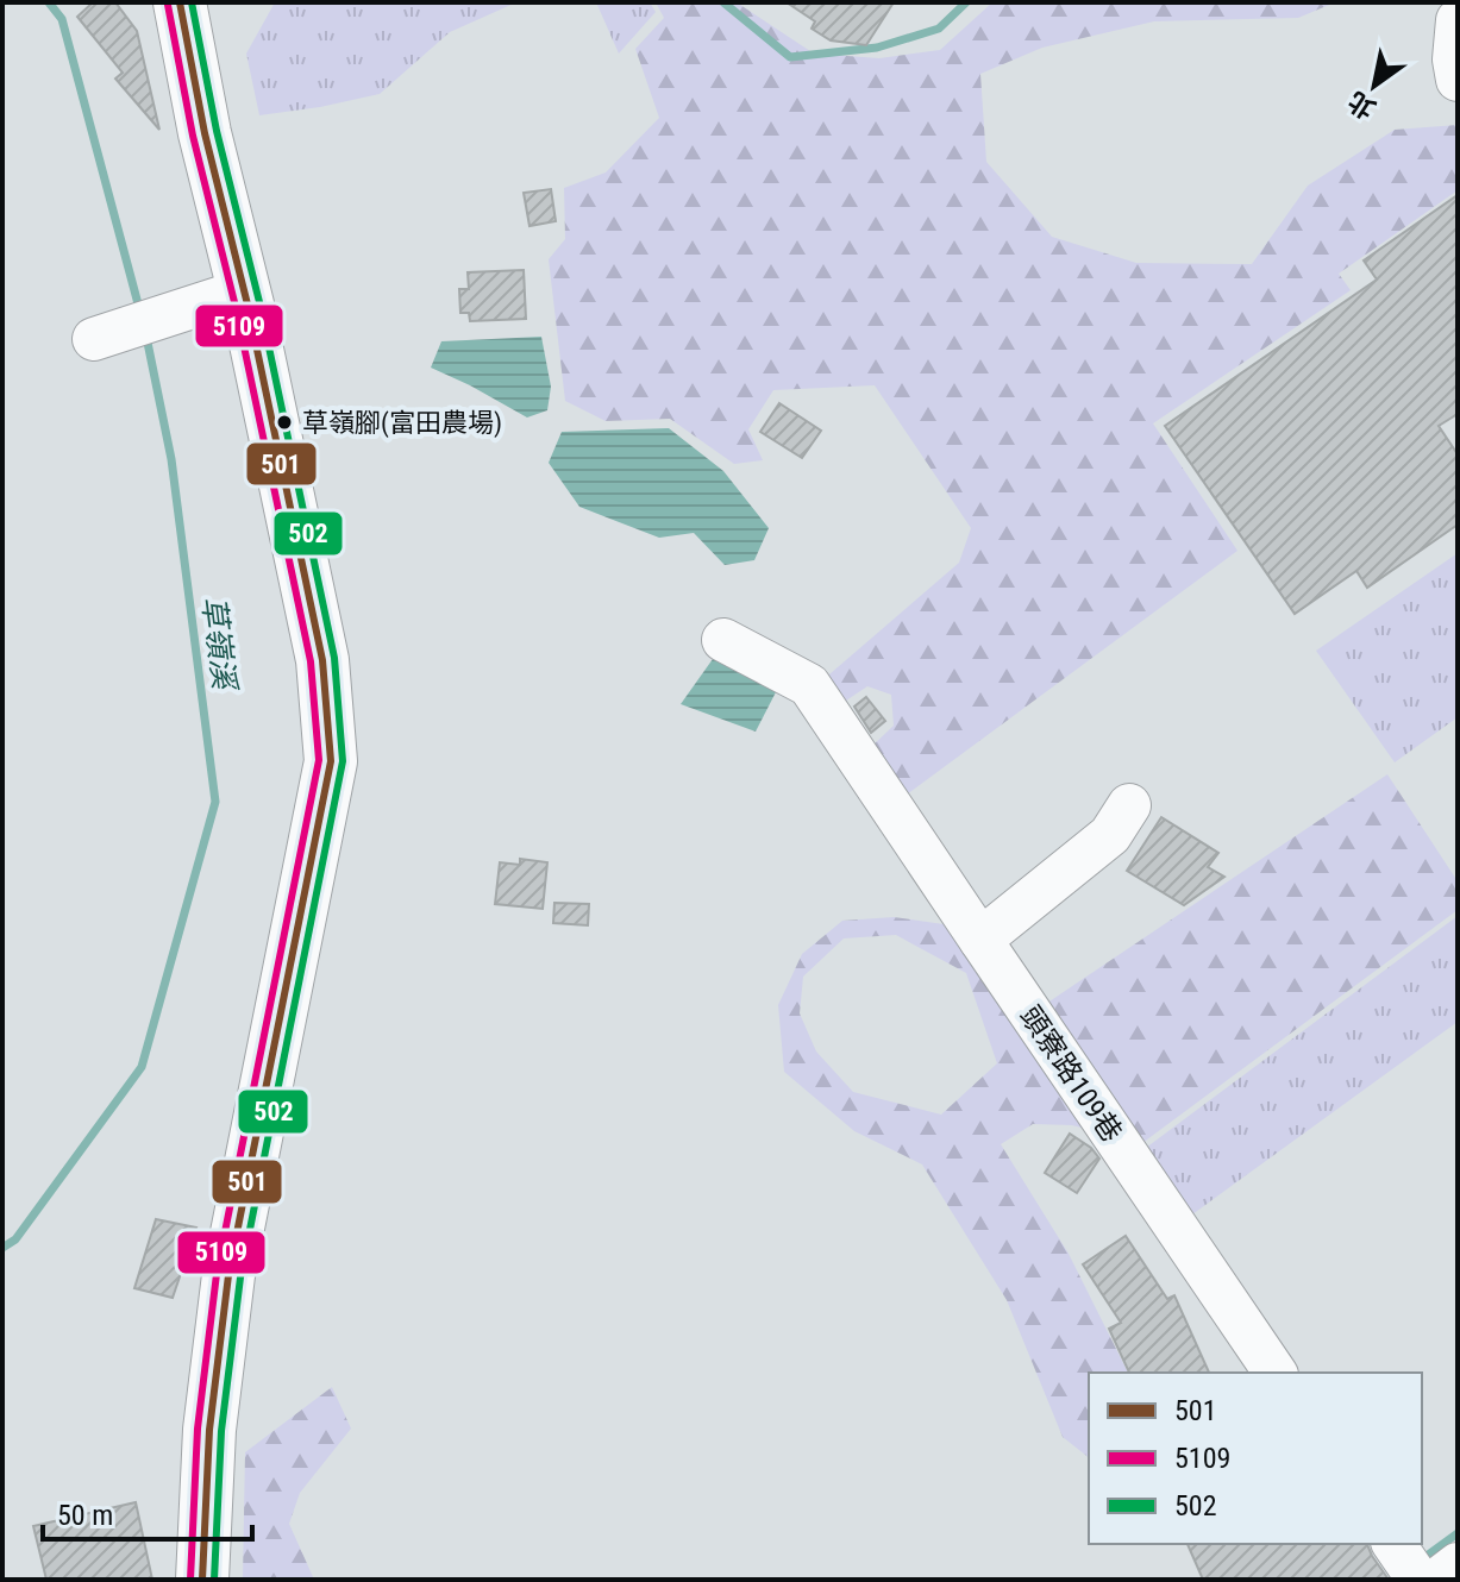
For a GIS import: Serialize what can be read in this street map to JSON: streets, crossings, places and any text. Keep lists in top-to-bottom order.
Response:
{
  "streets": {
    "street": ["頭寮路109巷"]
  },
  "water": ["草嶺溪"],
  "places": ["草嶺腳(富田農場)"],
  "lines": ["transit line 501", "transit line 502", "transit line 5109"],
  "legend": ["501", "5109", "502"],
  "scale_bar": "50 m",
  "north": "bottom left"
}
